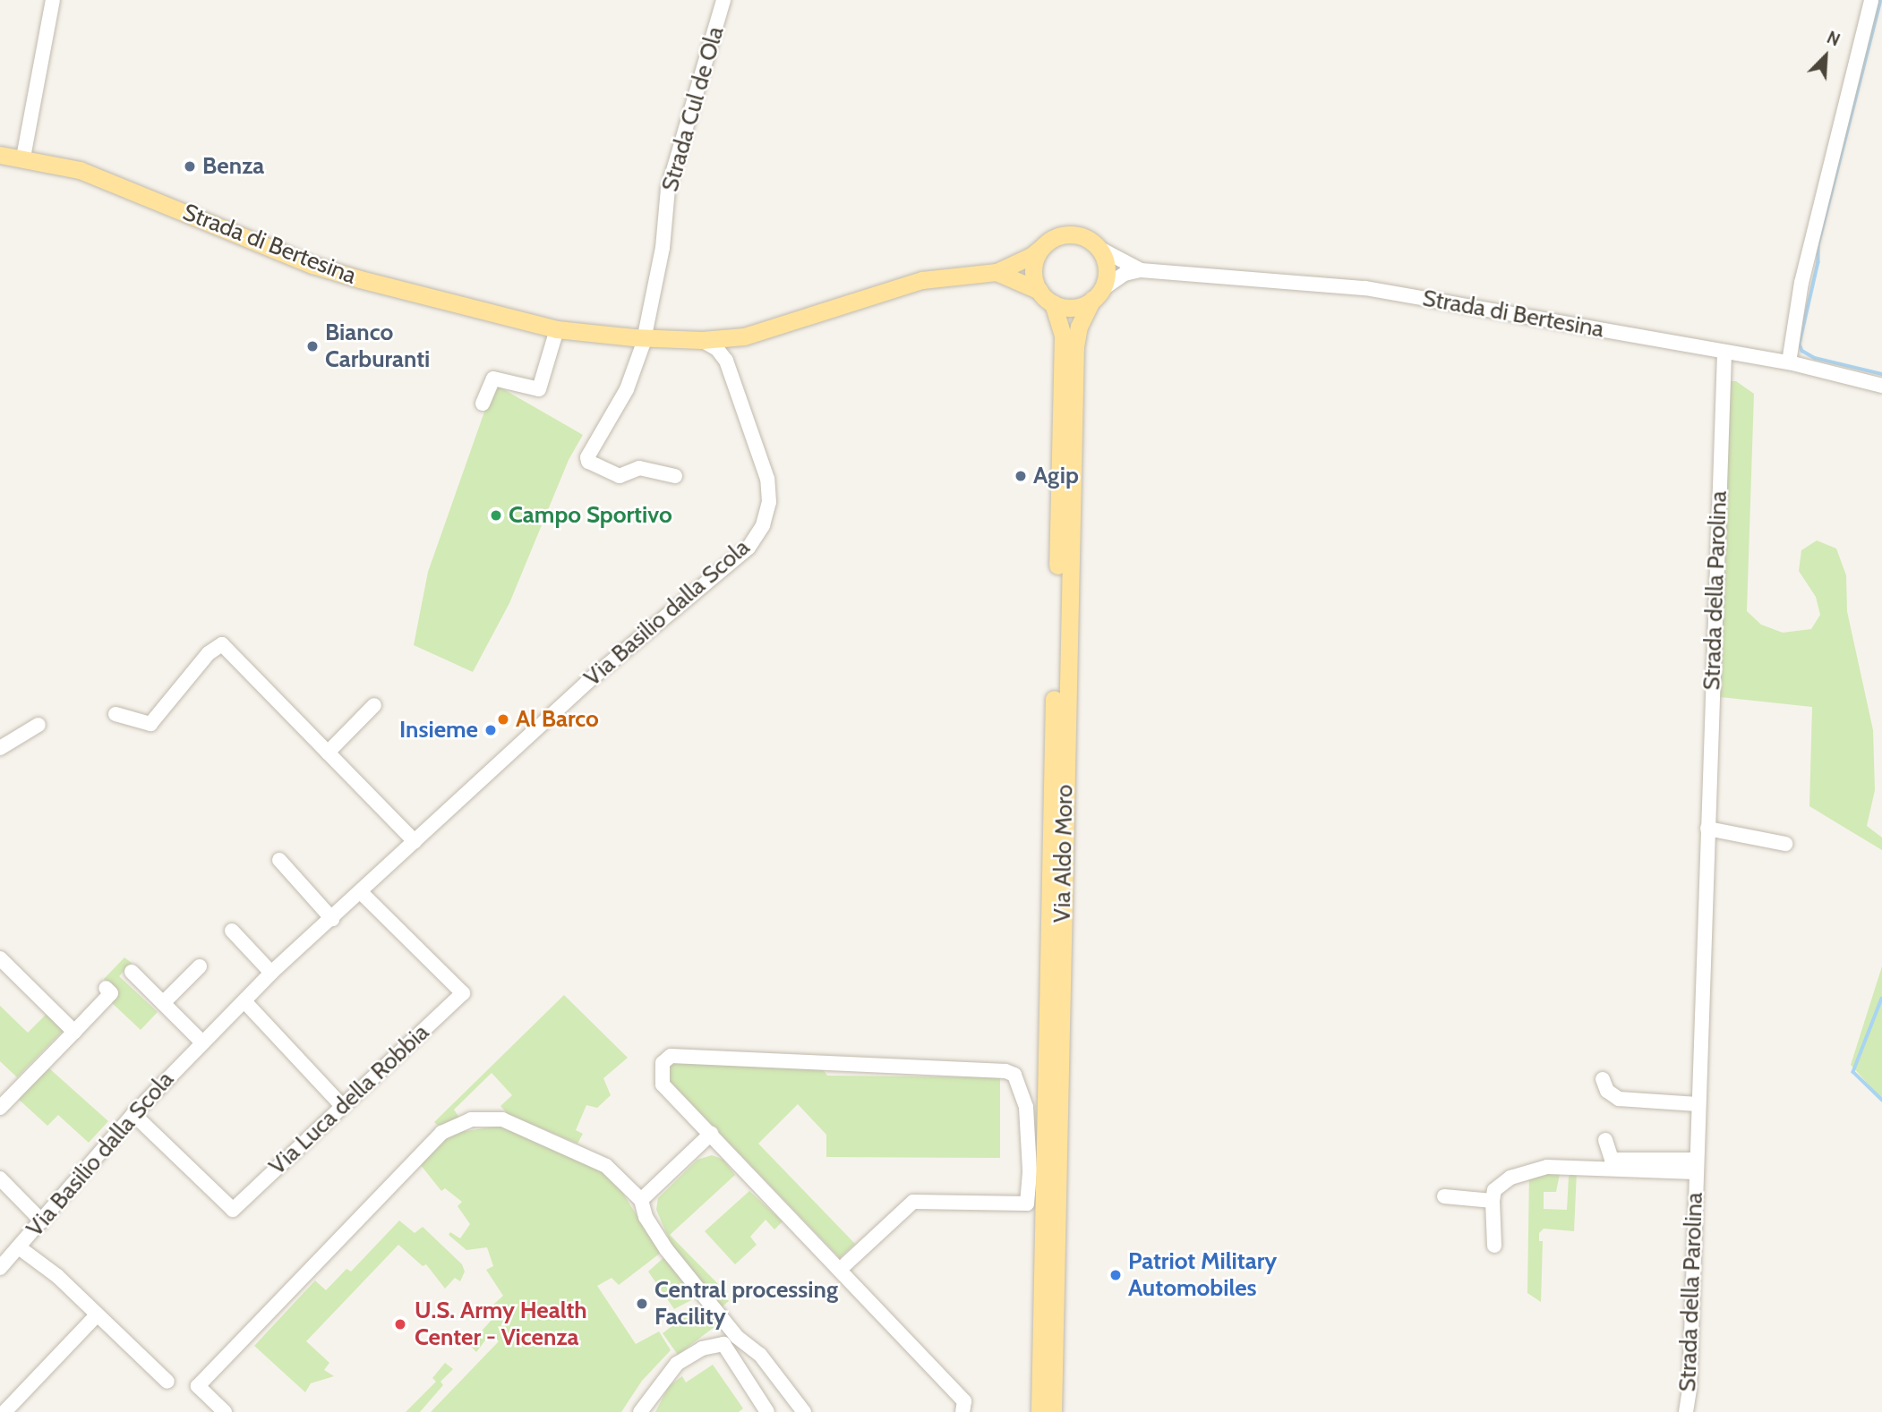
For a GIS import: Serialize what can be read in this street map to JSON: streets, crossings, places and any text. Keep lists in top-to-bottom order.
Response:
{
  "streets": {
    "main road": ["Strada di Bertesina", "Via Aldo Moro"],
    "street": [
      "Strada Cul de Ola",
      "Strada della Parolina",
      "Via Basilio dalla Scola",
      "Via Luca della Robbia"
    ]
  },
  "crossings": [
    ["Strada Cul de Ola", "Strada di Bertesina"],
    ["Strada di Bertesina", "Strada della Parolina"],
    ["Strada di Bertesina", "Via Basilio dalla Scola"],
    ["Strada di Bertesina", "Via Aldo Moro"],
    ["Via Basilio dalla Scola", "Via Luca della Robbia"]
  ],
  "places": [
    "Benza",
    "Bianco Carburanti",
    "Agip",
    "Campo Sportivo",
    "Al Barco",
    "Insieme",
    "Patriot Military Automobiles",
    "Central processing Facility",
    "U.S. Army Health Center - Vicenza"
  ],
  "north": "top right"
}
